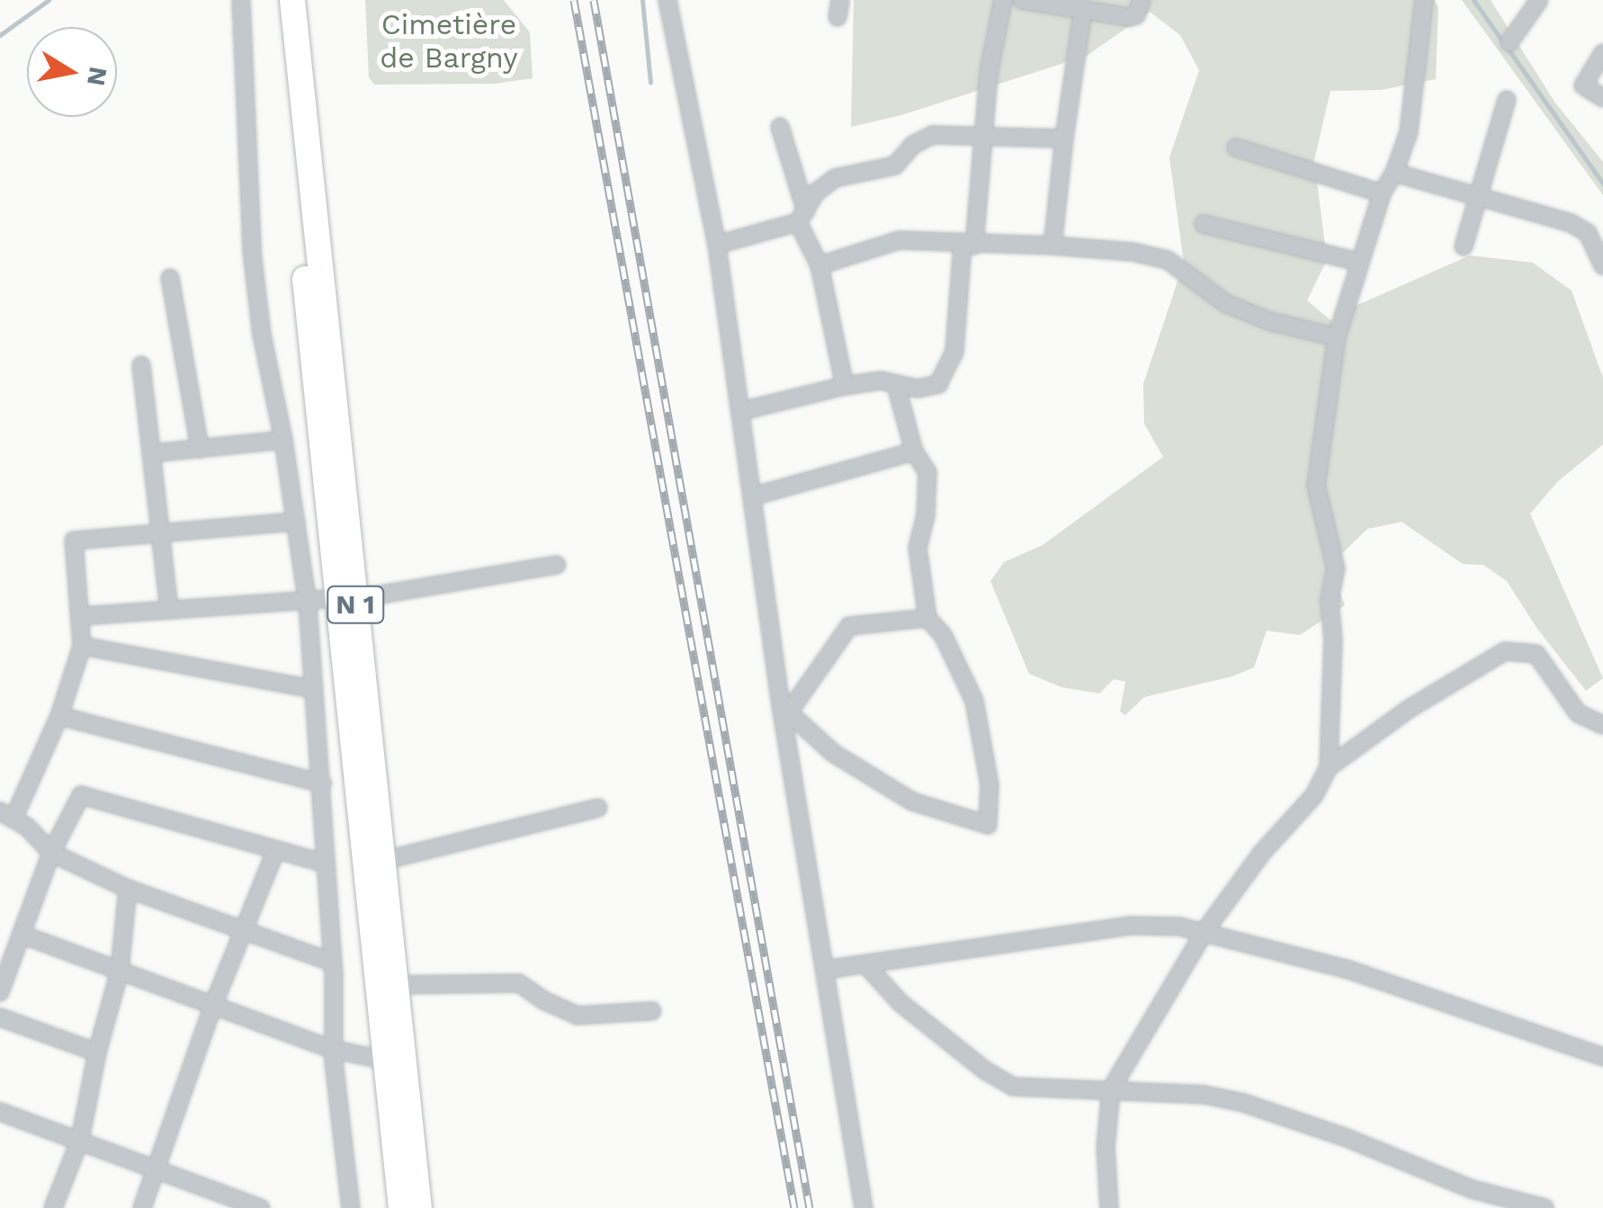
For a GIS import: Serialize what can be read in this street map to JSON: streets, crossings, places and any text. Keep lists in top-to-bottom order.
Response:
{
  "streets": {
    "highway": ["N 1"]
  },
  "parks": ["Cimetière de Bargny"],
  "north": "right"
}
